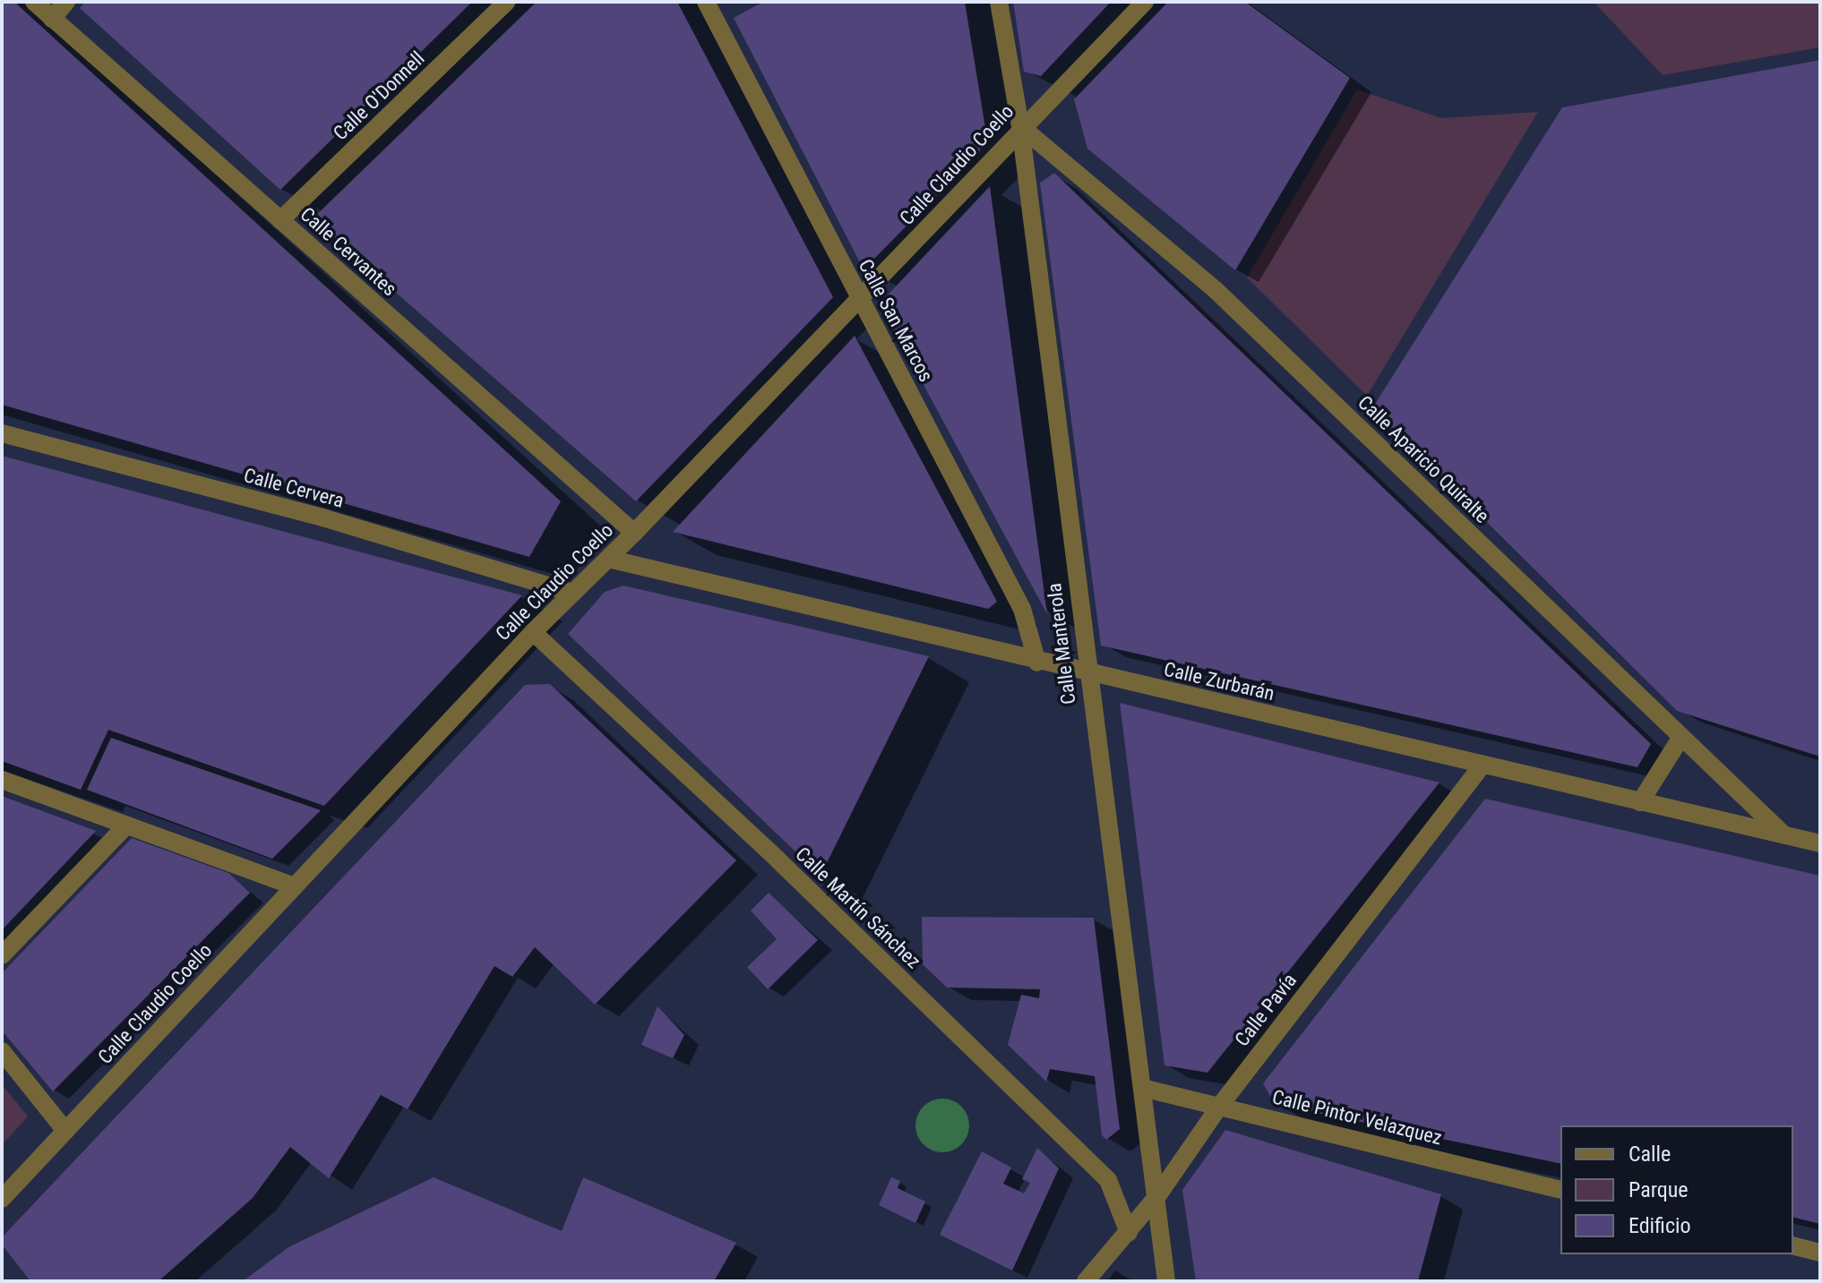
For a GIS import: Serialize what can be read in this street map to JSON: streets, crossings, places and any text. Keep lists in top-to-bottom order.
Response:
{
  "streets": {
    "street": [
      "Calle O'Donnell",
      "Calle Claudio Coello",
      "Calle Cervantes",
      "Calle San Marcos",
      "Calle Aparicio Quiralte",
      "Calle Cervera",
      "Calle Manterola",
      "Calle Zurbarán",
      "Calle Martín Sánchez",
      "Calle Pavía",
      "Calle Pintor Velazquez"
    ]
  },
  "crossings": [
    ["Calle O'Donnell", "Calle Cervantes"],
    ["Calle Claudio Coello", "Calle Cervantes"],
    ["Calle Claudio Coello", "Calle San Marcos"],
    ["Calle Claudio Coello", "Calle Aparicio Quiralte"],
    ["Calle Claudio Coello", "Calle Cervera"],
    ["Calle Claudio Coello", "Calle Manterola"],
    ["Calle Claudio Coello", "Calle Zurbarán"],
    ["Calle Claudio Coello", "Calle Martín Sánchez"],
    ["Calle San Marcos", "Calle Zurbarán"],
    ["Calle Aparicio Quiralte", "Calle Manterola"],
    ["Calle Aparicio Quiralte", "Calle Zurbarán"],
    ["Calle Manterola", "Calle Zurbarán"],
    ["Calle Manterola", "Calle Pavía"],
    ["Calle Manterola", "Calle Pintor Velazquez"],
    ["Calle Zurbarán", "Calle Pavía"],
    ["Calle Martín Sánchez", "Calle Pavía"],
    ["Calle Pavía", "Calle Pintor Velazquez"]
  ],
  "legend": ["Calle", "Parque", "Edificio"]
}
